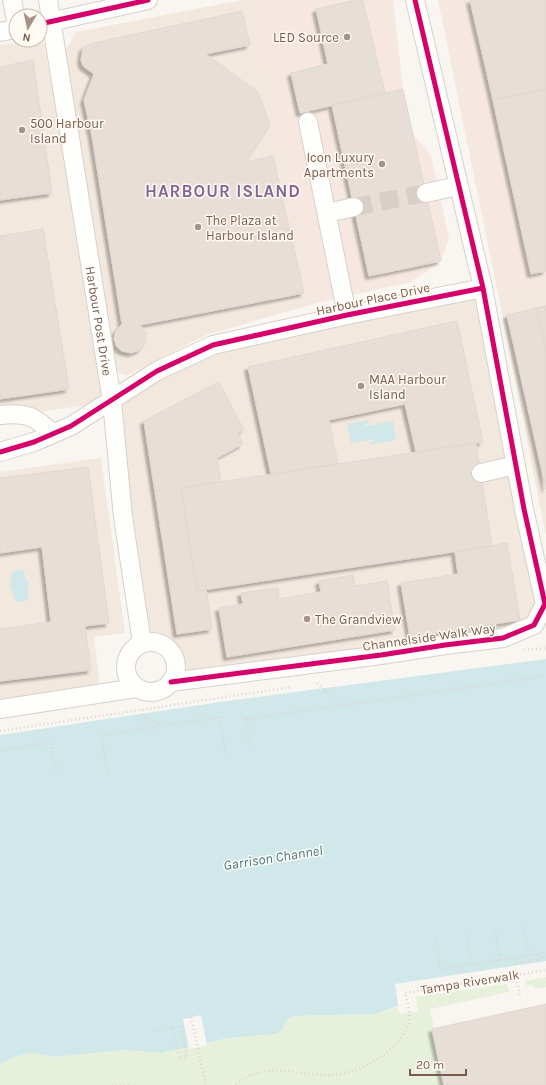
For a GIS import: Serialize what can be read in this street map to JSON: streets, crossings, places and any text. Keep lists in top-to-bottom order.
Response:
{
  "streets": {
    "street": ["Harbour Place Drive", "Harbour Post Drive", "Channelside Walk Way"],
    "path": ["Tampa Riverwalk"]
  },
  "crossings": [
    ["Harbour Place Drive", "Harbour Post Drive"],
    ["Harbour Place Drive", "Channelside Walk Way"],
    ["Harbour Post Drive", "Channelside Walk Way"]
  ],
  "districts": ["HARBOUR ISLAND"],
  "water": ["Garrison Channel"],
  "places": [
    "LED Source",
    "500 Harbour Island",
    "Icon Luxury Apartments",
    "The Plaza at Harbour Island",
    "MAA Harbour Island",
    "The Grandview"
  ],
  "scale_bar": "20 m",
  "north": "bottom"
}
